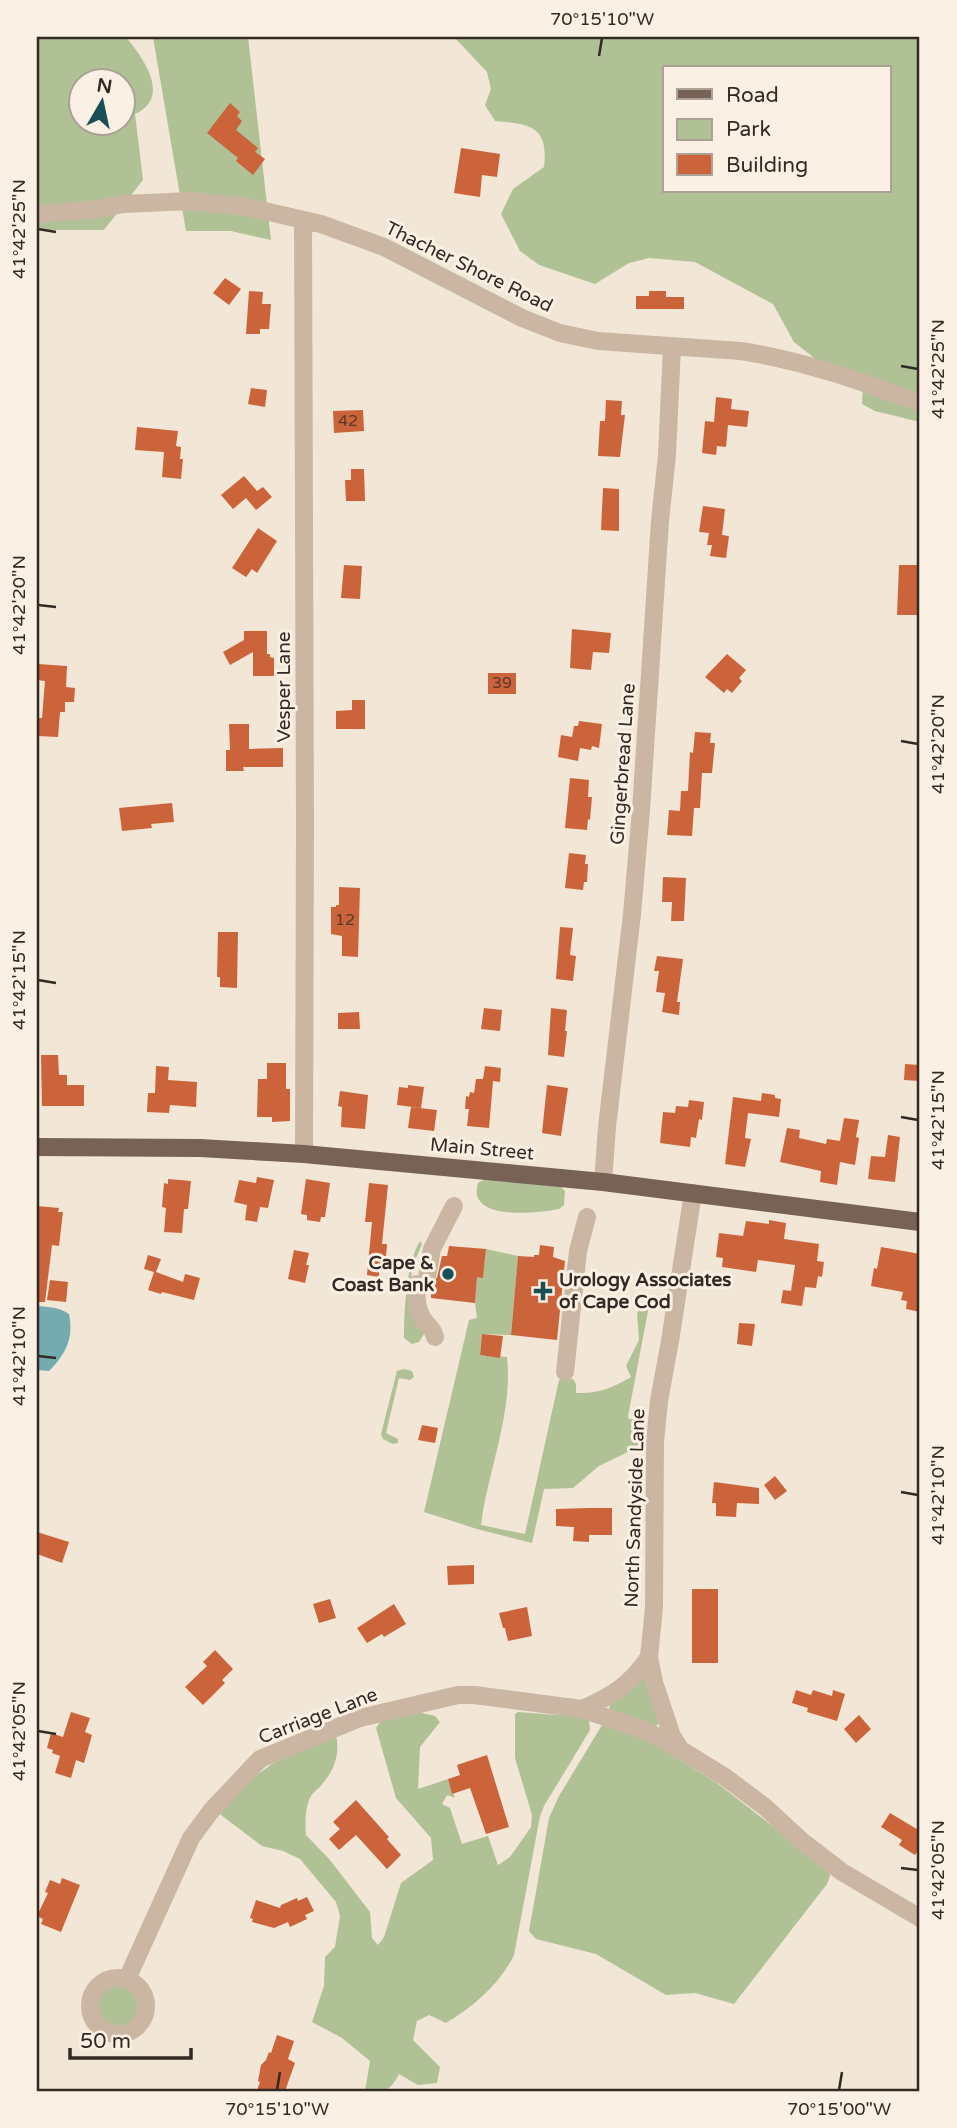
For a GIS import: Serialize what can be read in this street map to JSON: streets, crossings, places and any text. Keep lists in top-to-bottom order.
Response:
{
  "streets": {
    "main road": ["Main Street"],
    "street": [
      "Thacher Shore Road",
      "Vesper Lane",
      "Gingerbread Lane",
      "North Sandyside Lane",
      "Carriage Lane"
    ]
  },
  "crossings": [
    ["Thacher Shore Road", "Vesper Lane"],
    ["Thacher Shore Road", "Gingerbread Lane"],
    ["Vesper Lane", "Main Street"],
    ["Gingerbread Lane", "Main Street"],
    ["Main Street", "North Sandyside Lane"],
    ["North Sandyside Lane", "Carriage Lane"]
  ],
  "places": {
    "other": ["Cape & Coast Bank"],
    "health": ["Urology Associates of Cape Cod"]
  },
  "house_numbers": ["42", "39", "12"],
  "legend": ["Road", "Park", "Building"],
  "scale_bar": "50 m",
  "north": "top",
  "coordinates": [
    "70°15'10\"W",
    "41°42'25\"N",
    "41°42'20\"N",
    "41°42'15\"N",
    "41°42'10\"N",
    "41°42'05\"N",
    "70°15'00\"W"
  ]
}
